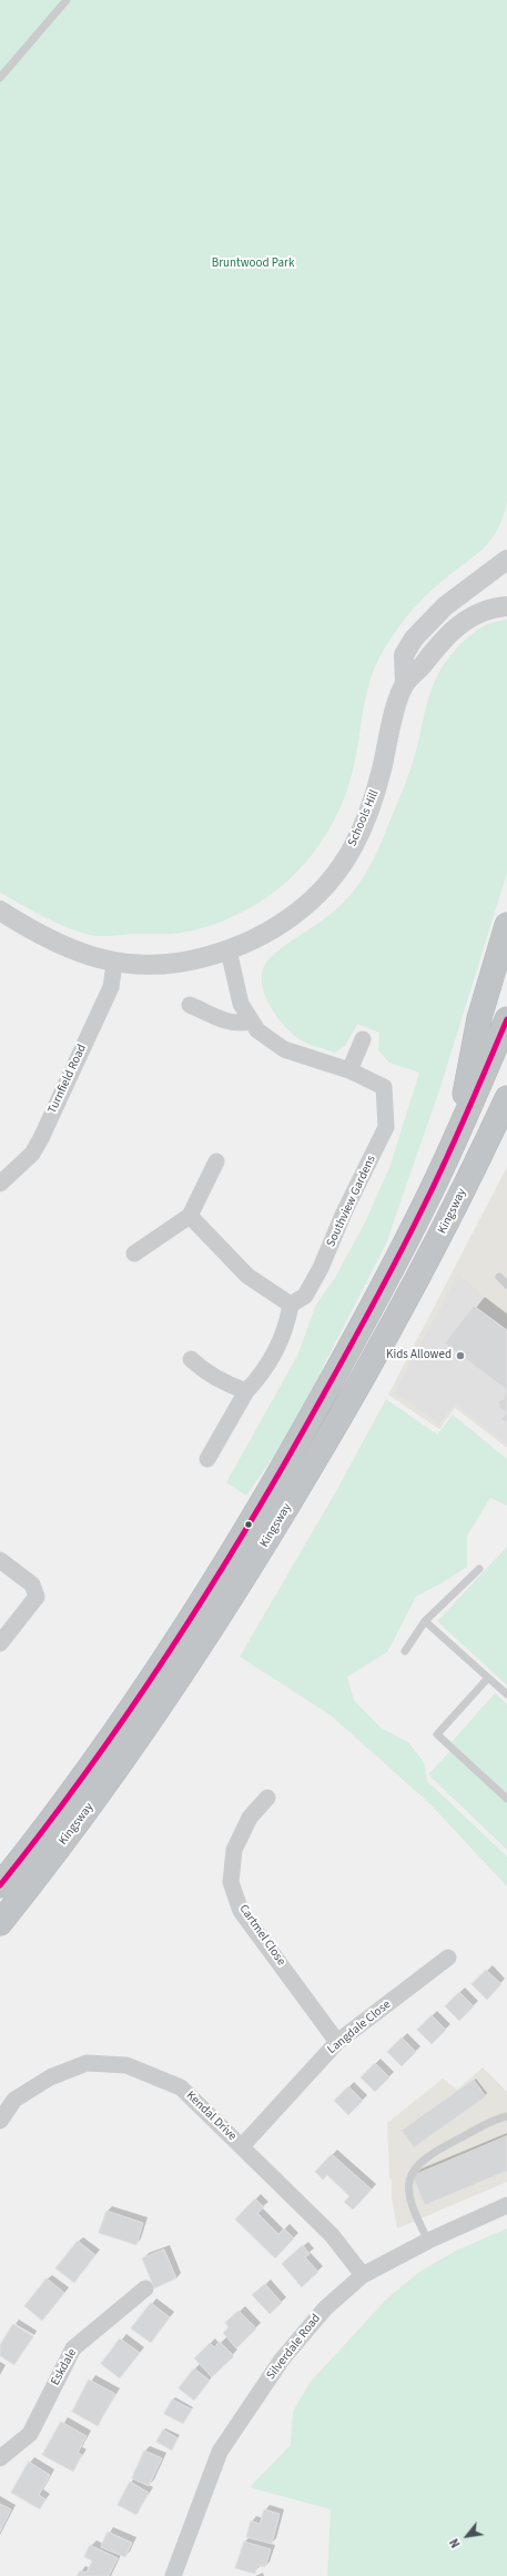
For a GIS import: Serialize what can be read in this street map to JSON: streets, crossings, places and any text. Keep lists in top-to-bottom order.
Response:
{
  "streets": {
    "highway": ["Kingsway"],
    "street": [
      "Schools Hill",
      "Turnfield Road",
      "Southview Gardens",
      "Cartmel Close",
      "Langdale Close",
      "Kendal Drive",
      "Silverdale Road",
      "Eskdale"
    ]
  },
  "crossings": [
    ["Schools Hill", "Turnfield Road"],
    ["Cartmel Close", "Langdale Close"],
    ["Langdale Close", "Kendal Drive"],
    ["Kendal Drive", "Silverdale Road"]
  ],
  "parks": ["Bruntwood Park"],
  "places": ["Kids Allowed"],
  "north": "bottom left"
}
